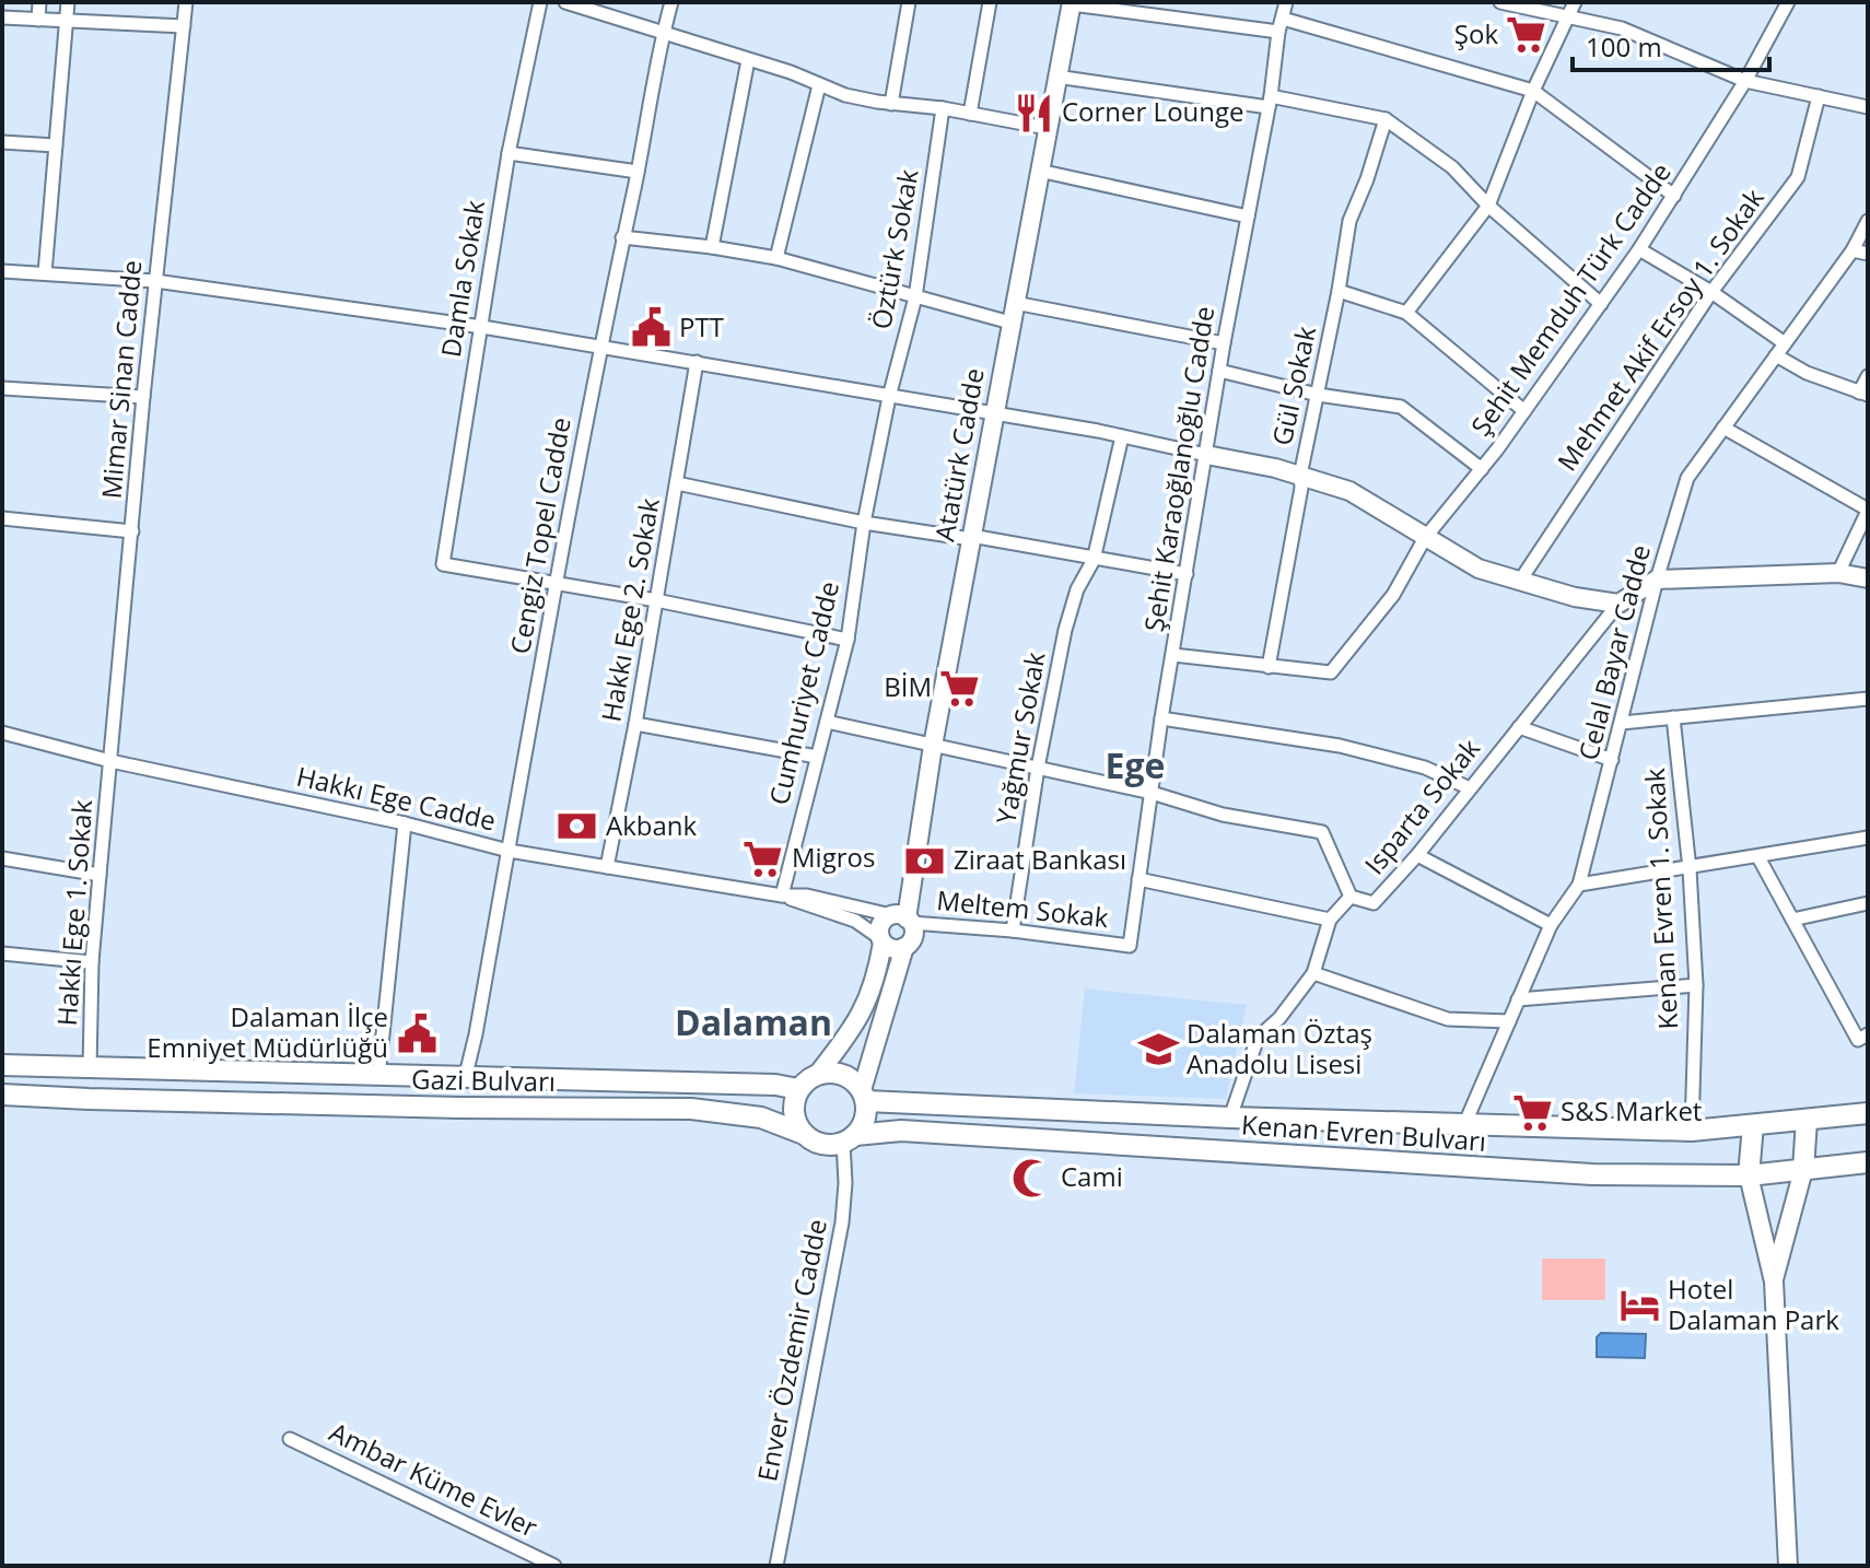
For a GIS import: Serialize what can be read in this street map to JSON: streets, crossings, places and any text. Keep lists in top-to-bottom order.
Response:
{
  "streets": {
    "main road": ["Atatürk Cadde", "Gazi Bulvarı", "Kenan Evren Bulvarı"],
    "street": [
      "Öztürk Sokak",
      "Damla Sokak",
      "Şehit Memduh Türk Cadde",
      "Mehmet Akif Ersoy 1. Sokak",
      "Mimar Sinan Cadde",
      "Gül Sokak",
      "Şehit Karaoğlanoğlu Cadde",
      "Cengiz Topel Cadde",
      "Hakkı Ege 2. Sokak",
      "Celal Bayar Cadde",
      "Cumhuriyet Cadde",
      "Yağmur Sokak",
      "Hakkı Ege Cadde",
      "Isparta Sokak",
      "Kenan Evren 1. Sokak",
      "Meltem Sokak",
      "Hakkı Ege 1. Sokak",
      "Enver Özdemir Cadde",
      "Ambar Küme Evler"
    ]
  },
  "crossings": [
    ["Öztürk Sokak", "Cumhuriyet Cadde"],
    ["Damla Sokak", "Cengiz Topel Cadde"],
    ["Şehit Memduh Türk Cadde", "Gül Sokak"],
    ["Mimar Sinan Cadde", "Hakkı Ege Cadde"],
    ["Mimar Sinan Cadde", "Hakkı Ege 1. Sokak"],
    ["Atatürk Cadde", "Hakkı Ege Cadde"],
    ["Atatürk Cadde", "Meltem Sokak"],
    ["Şehit Karaoğlanoğlu Cadde", "Meltem Sokak"],
    ["Cengiz Topel Cadde", "Hakkı Ege Cadde"],
    ["Cengiz Topel Cadde", "Gazi Bulvarı"],
    ["Hakkı Ege 2. Sokak", "Hakkı Ege Cadde"],
    ["Celal Bayar Cadde", "Kenan Evren Bulvarı"],
    ["Cumhuriyet Cadde", "Hakkı Ege Cadde"],
    ["Yağmur Sokak", "Meltem Sokak"],
    ["Hakkı Ege Cadde", "Meltem Sokak"],
    ["Hakkı Ege Cadde", "Hakkı Ege 1. Sokak"],
    ["Isparta Sokak", "Kenan Evren Bulvarı"],
    ["Kenan Evren 1. Sokak", "Kenan Evren Bulvarı"],
    ["Hakkı Ege 1. Sokak", "Gazi Bulvarı"],
    ["Gazi Bulvarı", "Kenan Evren Bulvarı"],
    ["Gazi Bulvarı", "Enver Özdemir Cadde"],
    ["Kenan Evren Bulvarı", "Enver Özdemir Cadde"]
  ],
  "districts": ["Ege", "Dalaman"],
  "places": {
    "supermarket": [
      "Şok",
      "BİM",
      "Migros",
      "S&S Market"
    ],
    "restaurant": ["Corner Lounge"],
    "public building": ["PTT", "Dalaman İlçe Emniyet Müdürlüğü"],
    "bank": ["Akbank", "Ziraat Bankası"],
    "school or university": ["Dalaman Öztaş Anadolu Lisesi"],
    "mosque": ["Cami"],
    "hotel": ["Hotel Dalaman Park"]
  },
  "scale_bar": "100 m"
}
